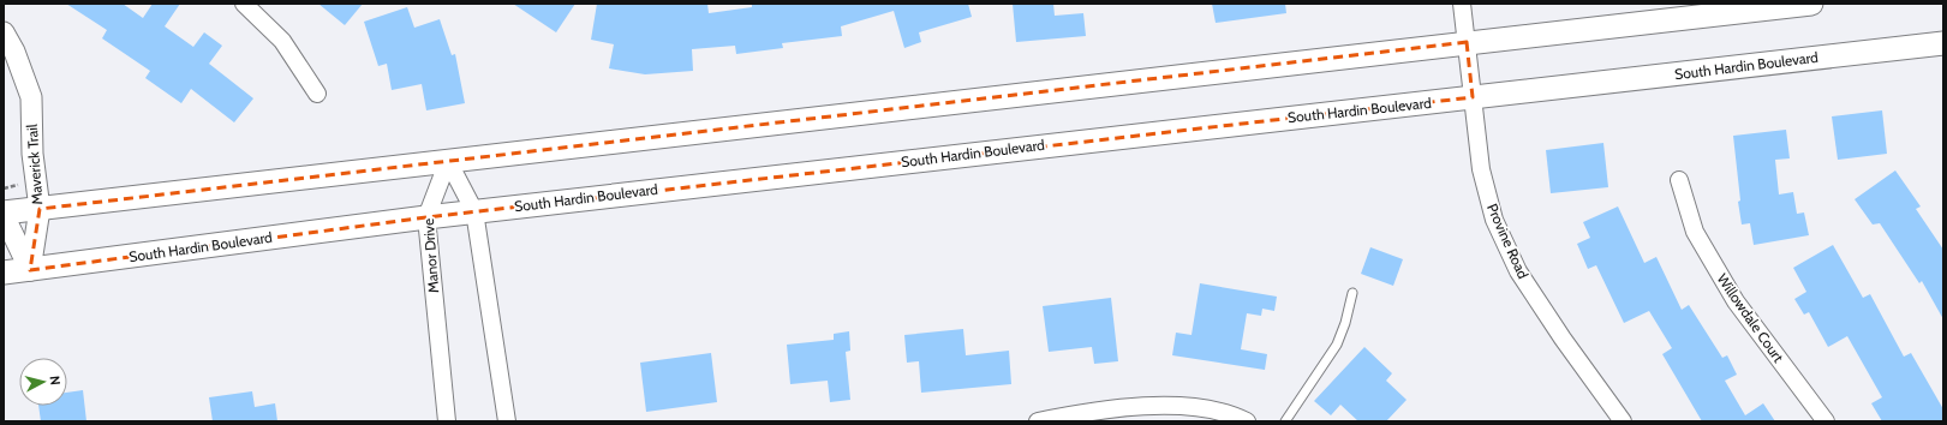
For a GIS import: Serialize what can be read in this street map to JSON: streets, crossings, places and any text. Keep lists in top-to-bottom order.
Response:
{
  "streets": {
    "main road": ["South Hardin Boulevard"],
    "street": [
      "Maverick Trail",
      "Provine Road",
      "Manor Drive",
      "Willowdale Court"
    ]
  },
  "crossings": [
    ["South Hardin Boulevard", "Maverick Trail"],
    ["South Hardin Boulevard", "Provine Road"],
    ["South Hardin Boulevard", "Manor Drive"]
  ],
  "north": "right"
}
